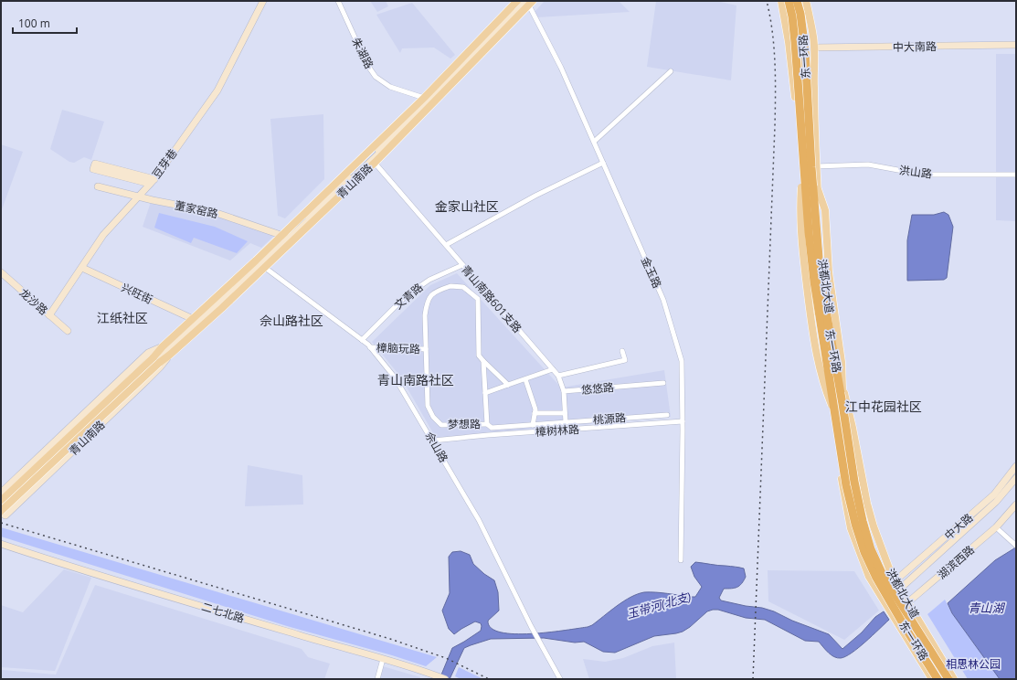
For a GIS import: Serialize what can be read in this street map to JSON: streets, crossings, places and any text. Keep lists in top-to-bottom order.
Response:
{
  "streets": {
    "highway": ["东一环路"],
    "main road": [
      "中大南路",
      "豆芽巷",
      "青山南路",
      "董家窑路",
      "洪都北大道",
      "兴旺街",
      "龙沙路",
      "中大路",
      "湖滨西路",
      "二七北路"
    ],
    "street": [
      "朱湖路",
      "洪山路",
      "金玉路",
      "文青路",
      "青山南路601支路",
      "樟脑玩路",
      "悠悠路",
      "桃源路",
      "梦想路",
      "樟树林路",
      "佘山路"
    ]
  },
  "crossings": [
    ["中大南路", "洪都北大道"],
    ["朱湖路", "青山南路"],
    ["豆芽巷", "董家窑路"],
    ["豆芽巷", "兴旺街"],
    ["豆芽巷", "龙沙路"],
    ["洪山路", "洪都北大道"],
    ["青山南路", "董家窑路"],
    ["青山南路", "金玉路"],
    ["青山南路", "兴旺街"],
    ["青山南路", "青山南路601支路"],
    ["青山南路", "佘山路"],
    ["金玉路", "樟树林路"],
    ["洪都北大道", "中大路"],
    ["洪都北大道", "湖滨西路"],
    ["文青路", "青山南路601支路"],
    ["文青路", "佘山路"],
    ["樟脑玩路", "梦想路"],
    ["樟脑玩路", "佘山路"],
    ["桃源路", "梦想路"],
    ["樟树林路", "佘山路"]
  ],
  "districts": [
    "金家山社区",
    "江纸社区",
    "佘山路社区",
    "青山南路社区",
    "江中花园社区"
  ],
  "water": ["玉带河(北支)", "青山湖"],
  "parks": ["相思林公园"],
  "scale_bar": "100 m"
}
